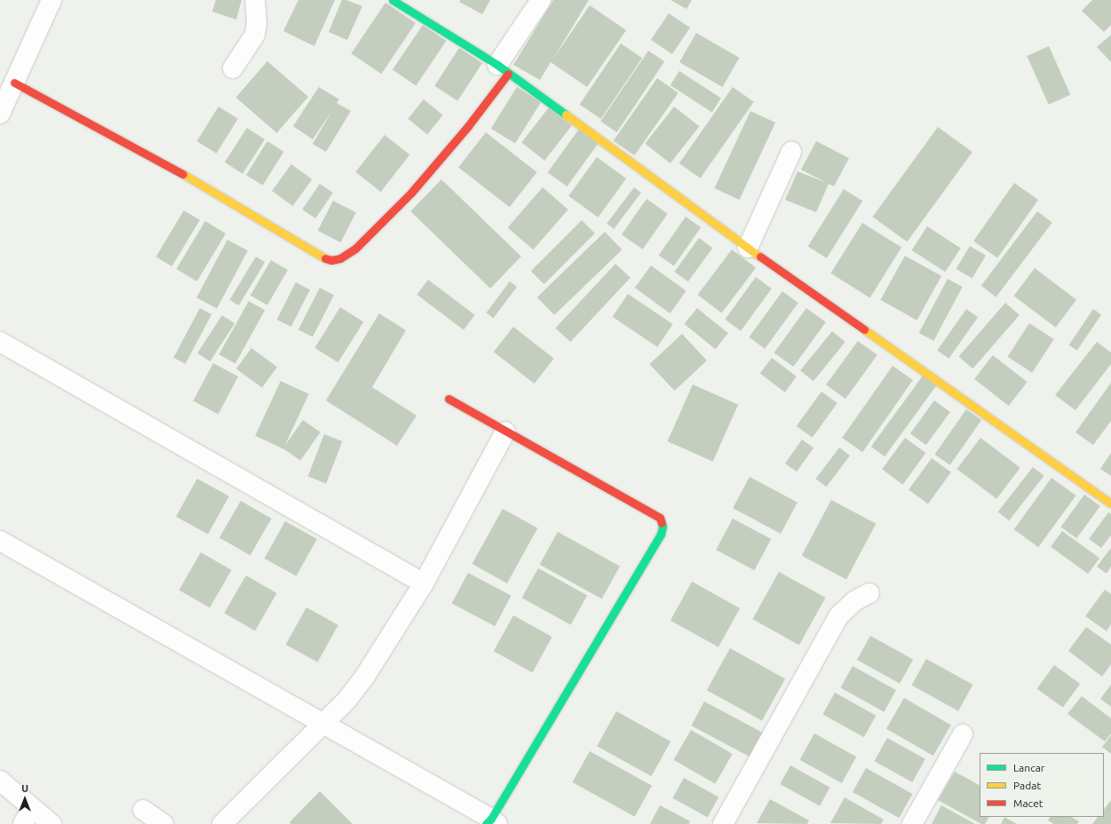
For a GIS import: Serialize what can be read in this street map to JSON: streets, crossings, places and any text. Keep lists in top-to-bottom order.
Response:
{
  "legend": ["Lancar", "Padat", "Macet"],
  "north": "top"
}
